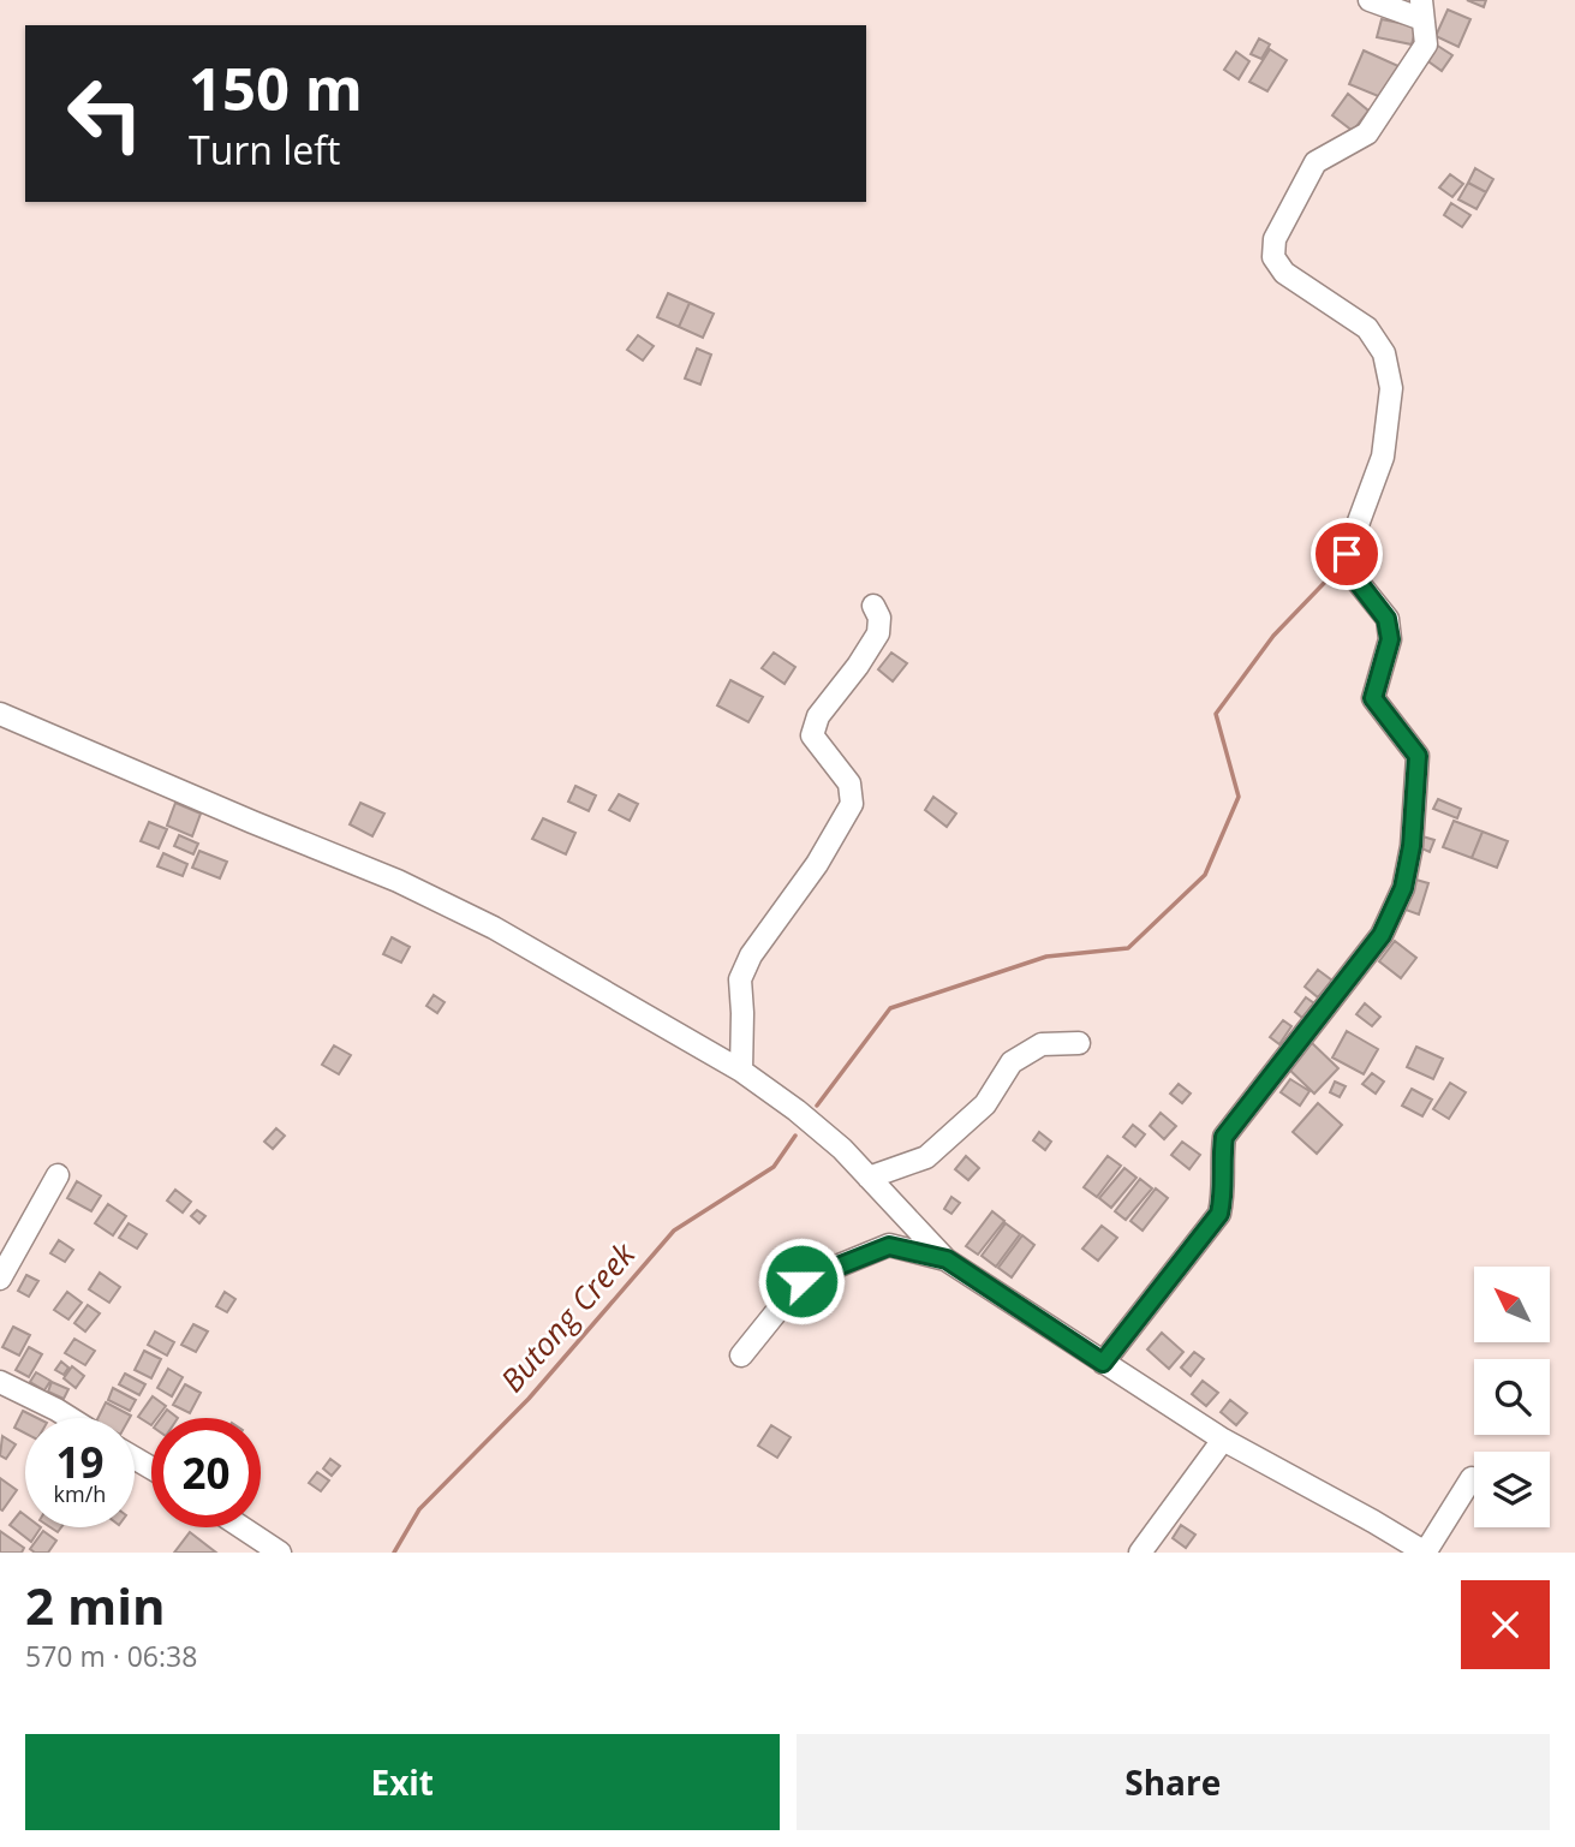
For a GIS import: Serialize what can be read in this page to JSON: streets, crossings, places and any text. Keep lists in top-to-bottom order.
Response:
{
  "water": ["Butong Creek"],
  "north": "top left",
  "page": {
    "turn": ["150 m", "Turn left"],
    "speed": "19 km/h",
    "limit": "20",
    "heading": ["2 min", "570 m · 06:38"],
    "buttons": ["Exit", "Share"]
  }
}
